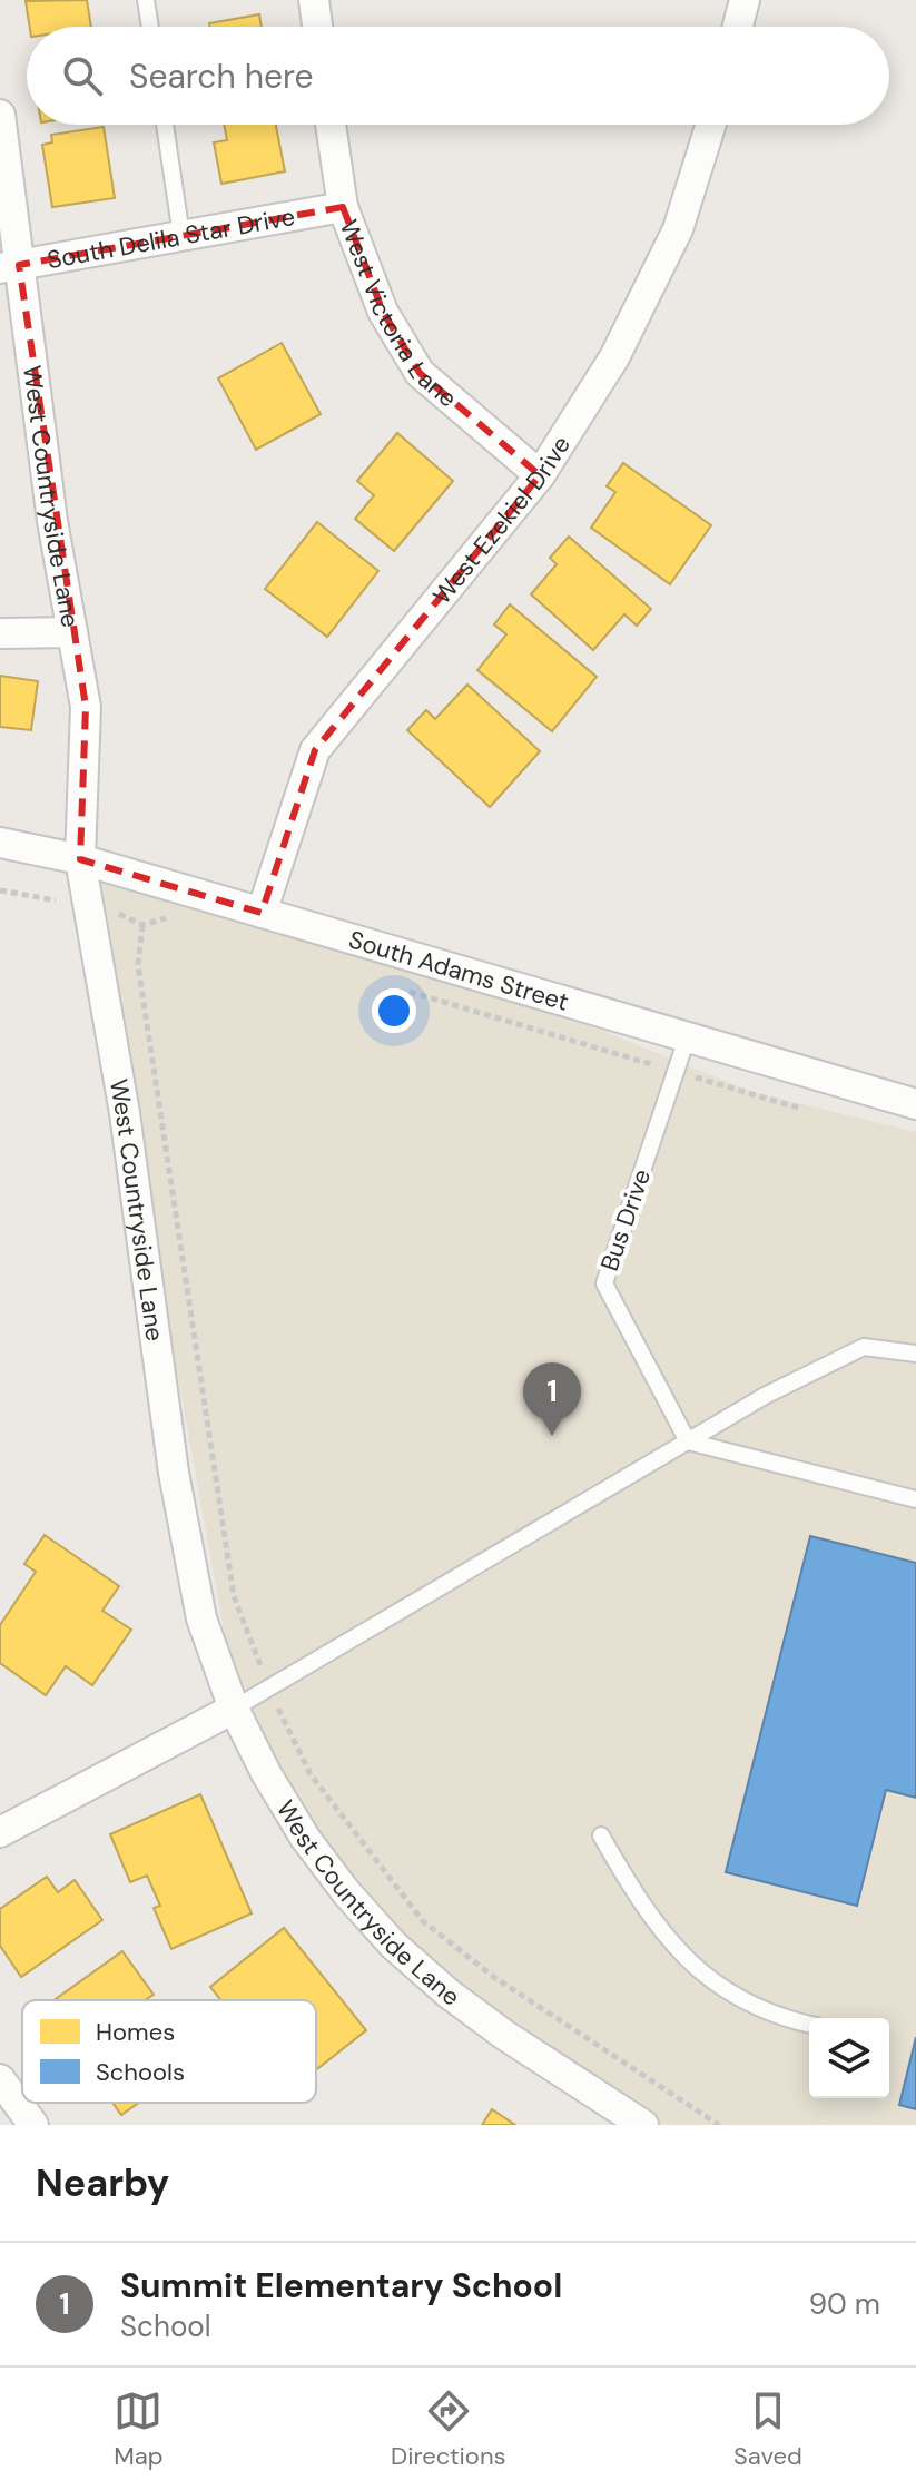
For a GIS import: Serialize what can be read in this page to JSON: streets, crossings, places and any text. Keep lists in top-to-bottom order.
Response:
{
  "streets": {
    "street": [
      "South Delila Star Drive",
      "West Victoria Lane",
      "West Countryside Lane",
      "West Ezekiel Drive",
      "South Adams Street"
    ],
    "lane": ["Bus Drive"]
  },
  "crossings": [
    ["South Delila Star Drive", "West Victoria Lane"],
    ["South Delila Star Drive", "West Countryside Lane"],
    ["West Victoria Lane", "West Ezekiel Drive"],
    ["West Countryside Lane", "South Adams Street"],
    ["West Ezekiel Drive", "South Adams Street"],
    ["South Adams Street", "Bus Drive"]
  ],
  "legend": ["Homes", "Schools"],
  "page": {
    "search": "Search here",
    "pins": "1",
    "heading": "Nearby",
    "list": [
      {
        "mark": "1",
        "name": "Summit Elementary School",
        "note": "School",
        "value": "90 m"
      }
    ],
    "nav": ["Map", "Directions", "Saved"]
  }
}
